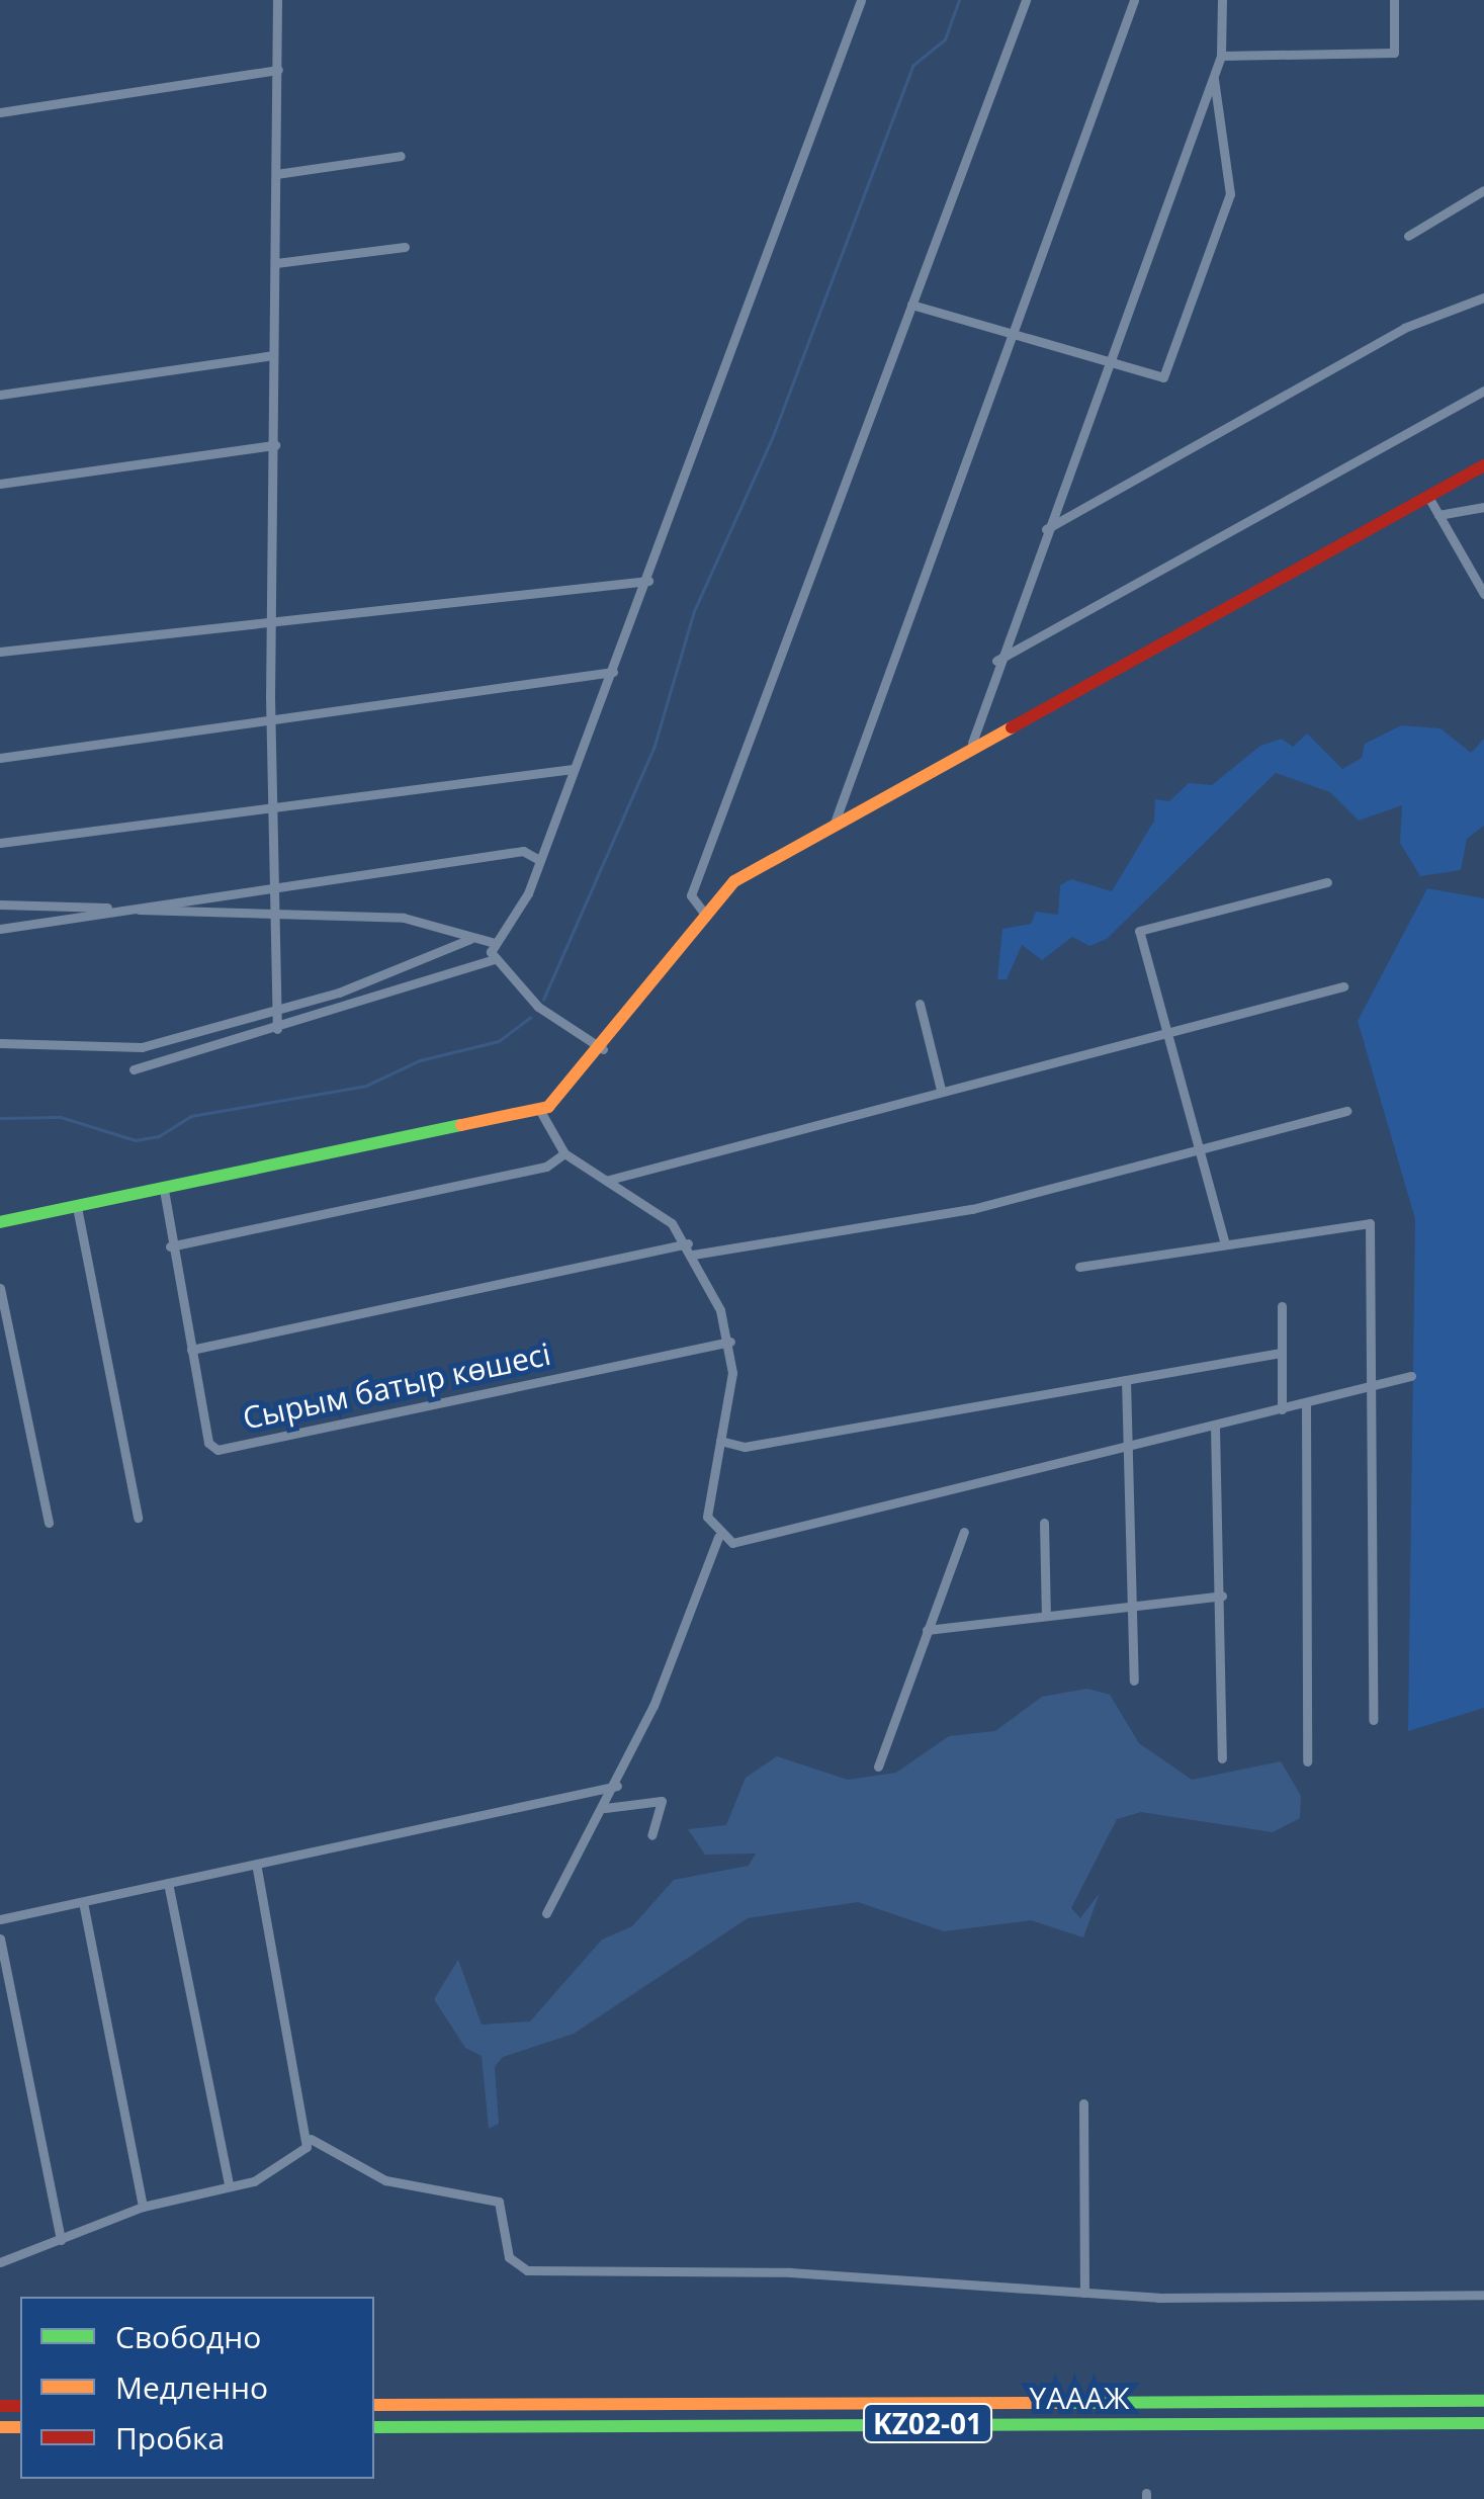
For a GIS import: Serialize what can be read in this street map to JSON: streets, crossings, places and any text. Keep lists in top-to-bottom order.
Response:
{
  "streets": {
    "main road": ["ҮАААЖ", "KZ02-01"],
    "street": ["Сырым батыр көшесі"]
  },
  "legend": ["Свободно", "Медленно", "Пробка"]
}
